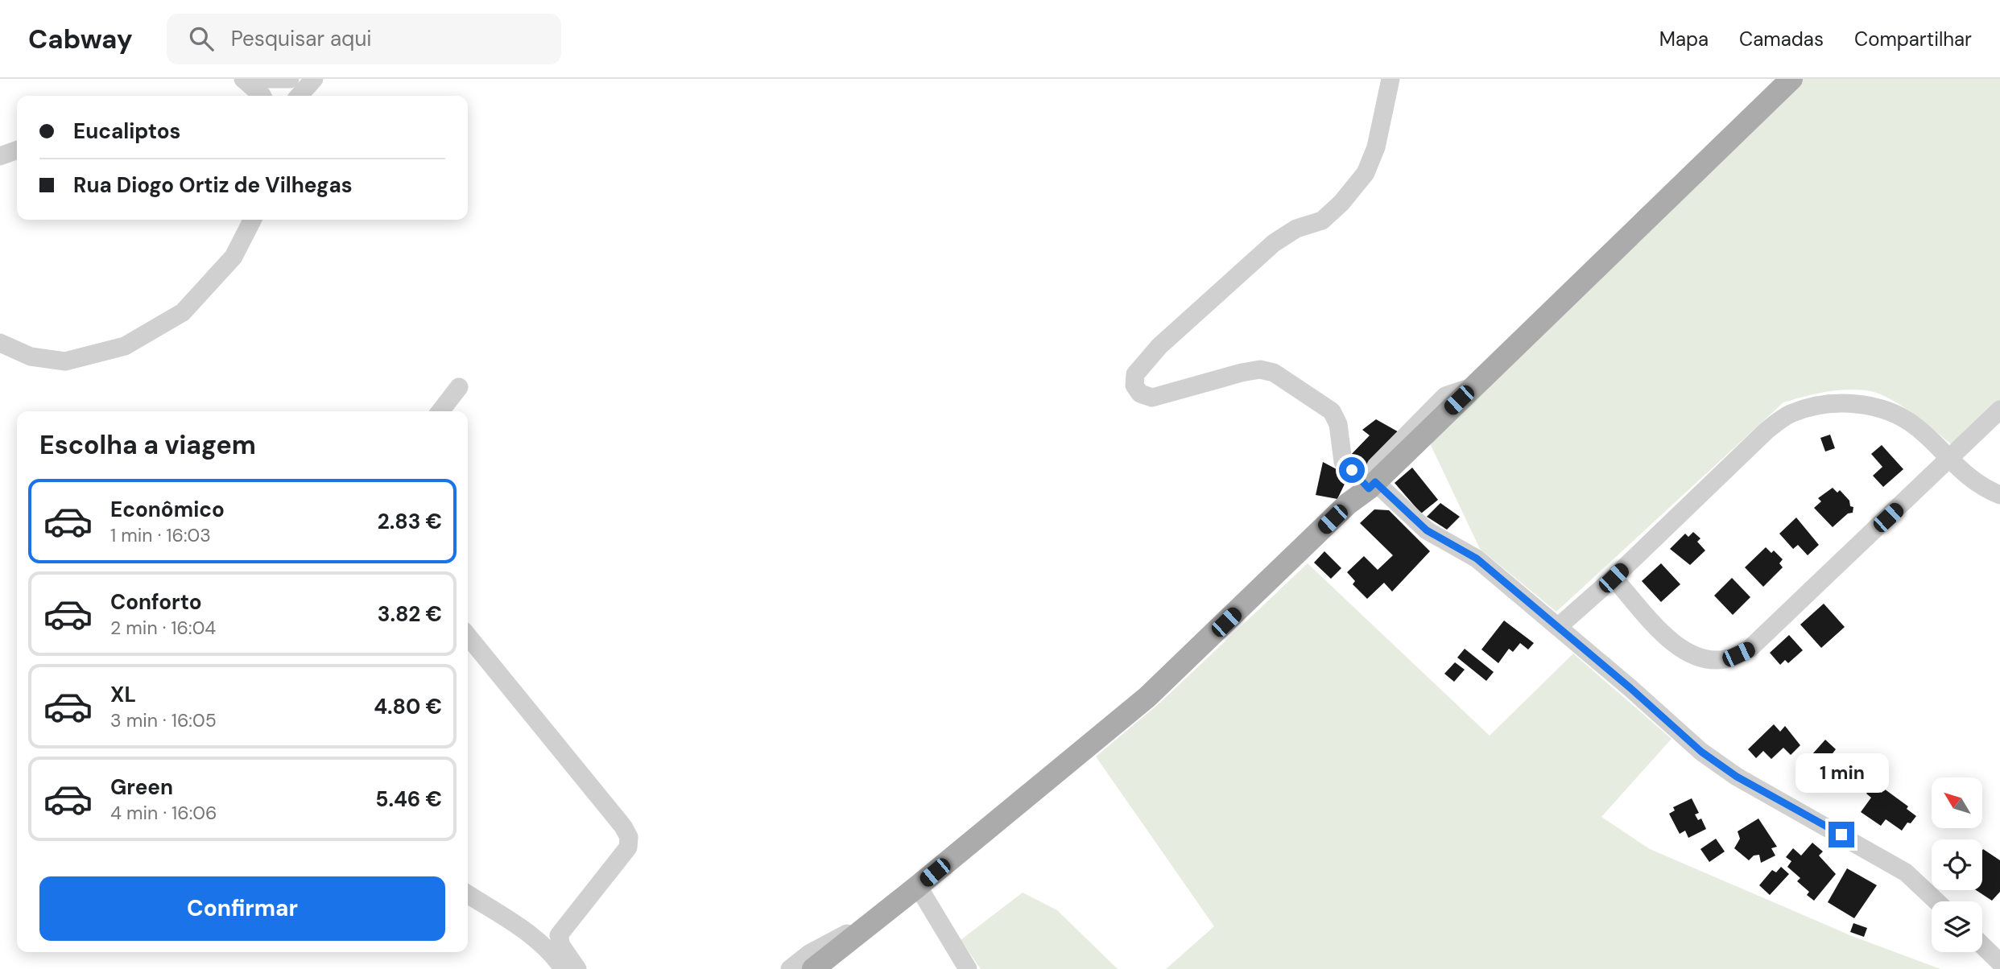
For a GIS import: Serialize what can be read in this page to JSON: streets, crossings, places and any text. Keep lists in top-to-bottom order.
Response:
{
  "north": "top left",
  "page": {
    "header": "Cabway",
    "search": "Pesquisar aqui",
    "nav": ["Mapa", "Camadas", "Compartilhar"],
    "banner": ["Eucaliptos", "Rua Diogo Ortiz de Vilhegas"],
    "heading": "Escolha a viagem",
    "list": [
      {
        "name": "Econômico",
        "note": "1 min · 16:03",
        "value": "2.83 €"
      },
      {
        "name": "Conforto",
        "note": "2 min · 16:04",
        "value": "3.82 €"
      },
      {
        "name": "XL",
        "note": "3 min · 16:05",
        "value": "4.80 €"
      },
      {
        "name": "Green",
        "note": "4 min · 16:06",
        "value": "5.46 €"
      }
    ],
    "bubble": "1 min",
    "buttons": "Confirmar"
  }
}
